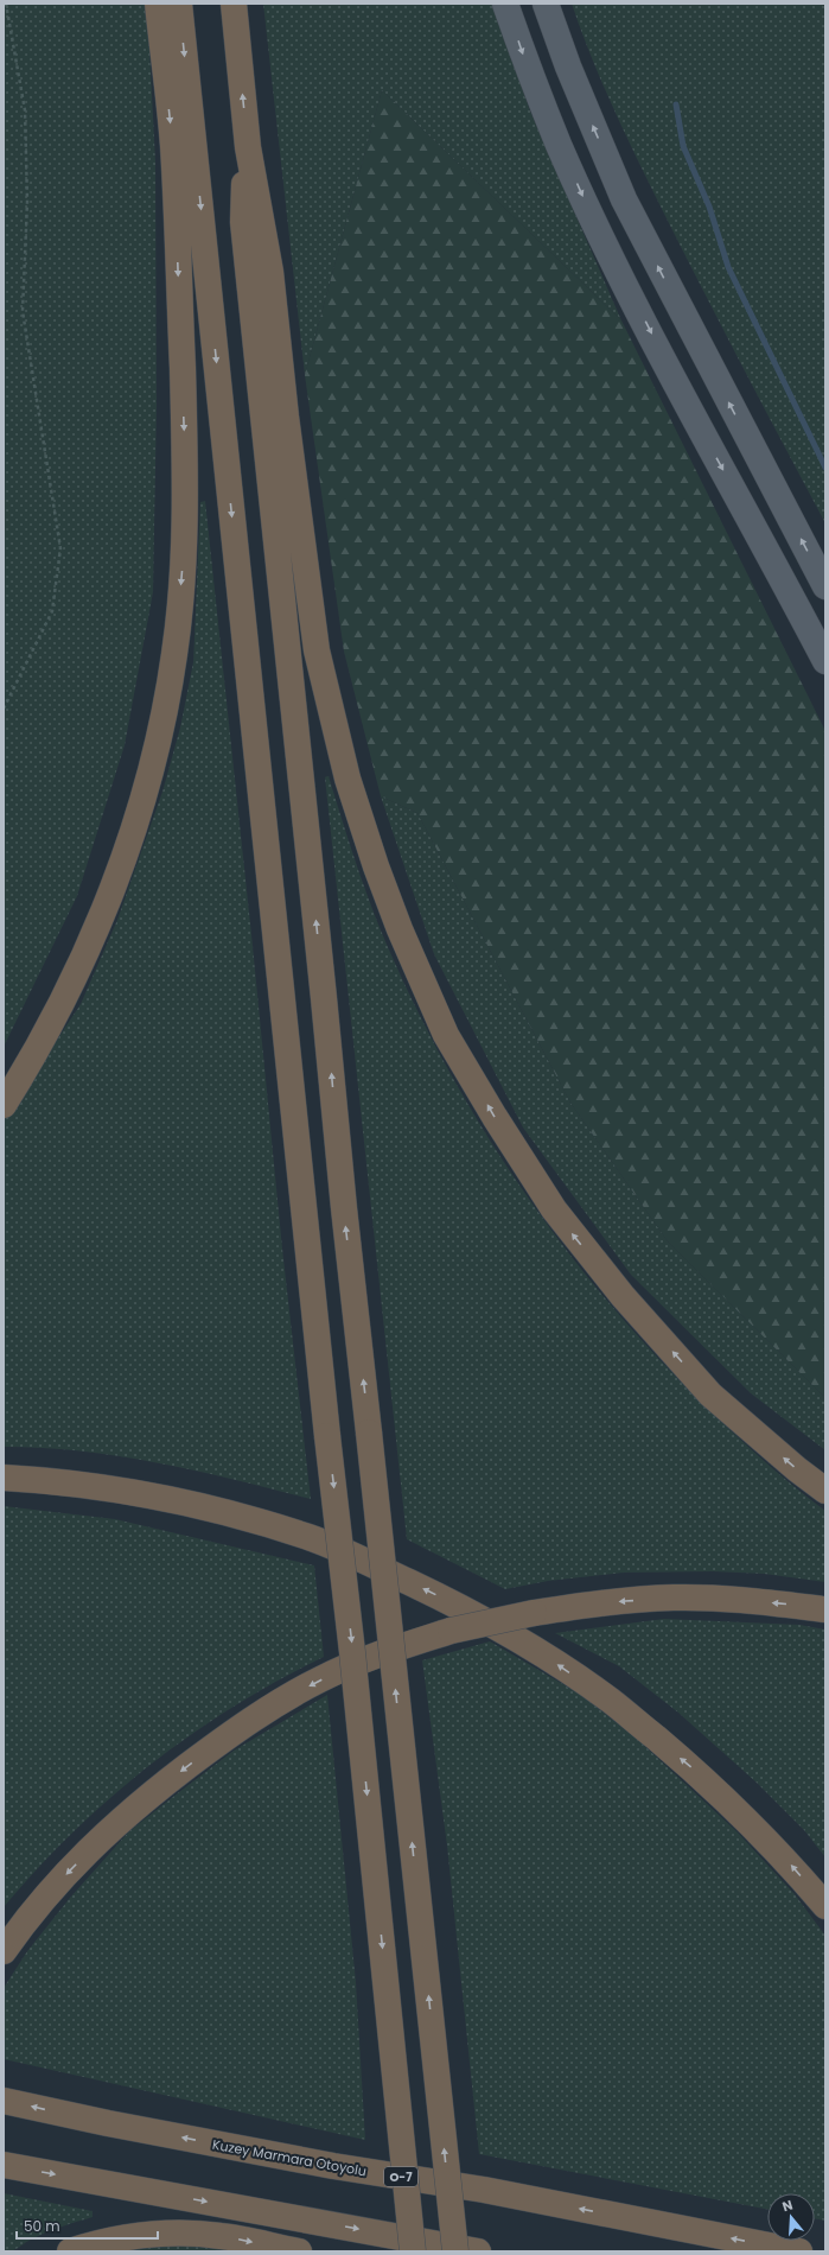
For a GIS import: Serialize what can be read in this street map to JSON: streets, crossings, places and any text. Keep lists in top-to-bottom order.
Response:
{
  "streets": {
    "highway": ["Kuzey Marmara Otoyolu", "O-7"]
  },
  "scale_bar": "50 m",
  "north": "top"
}
